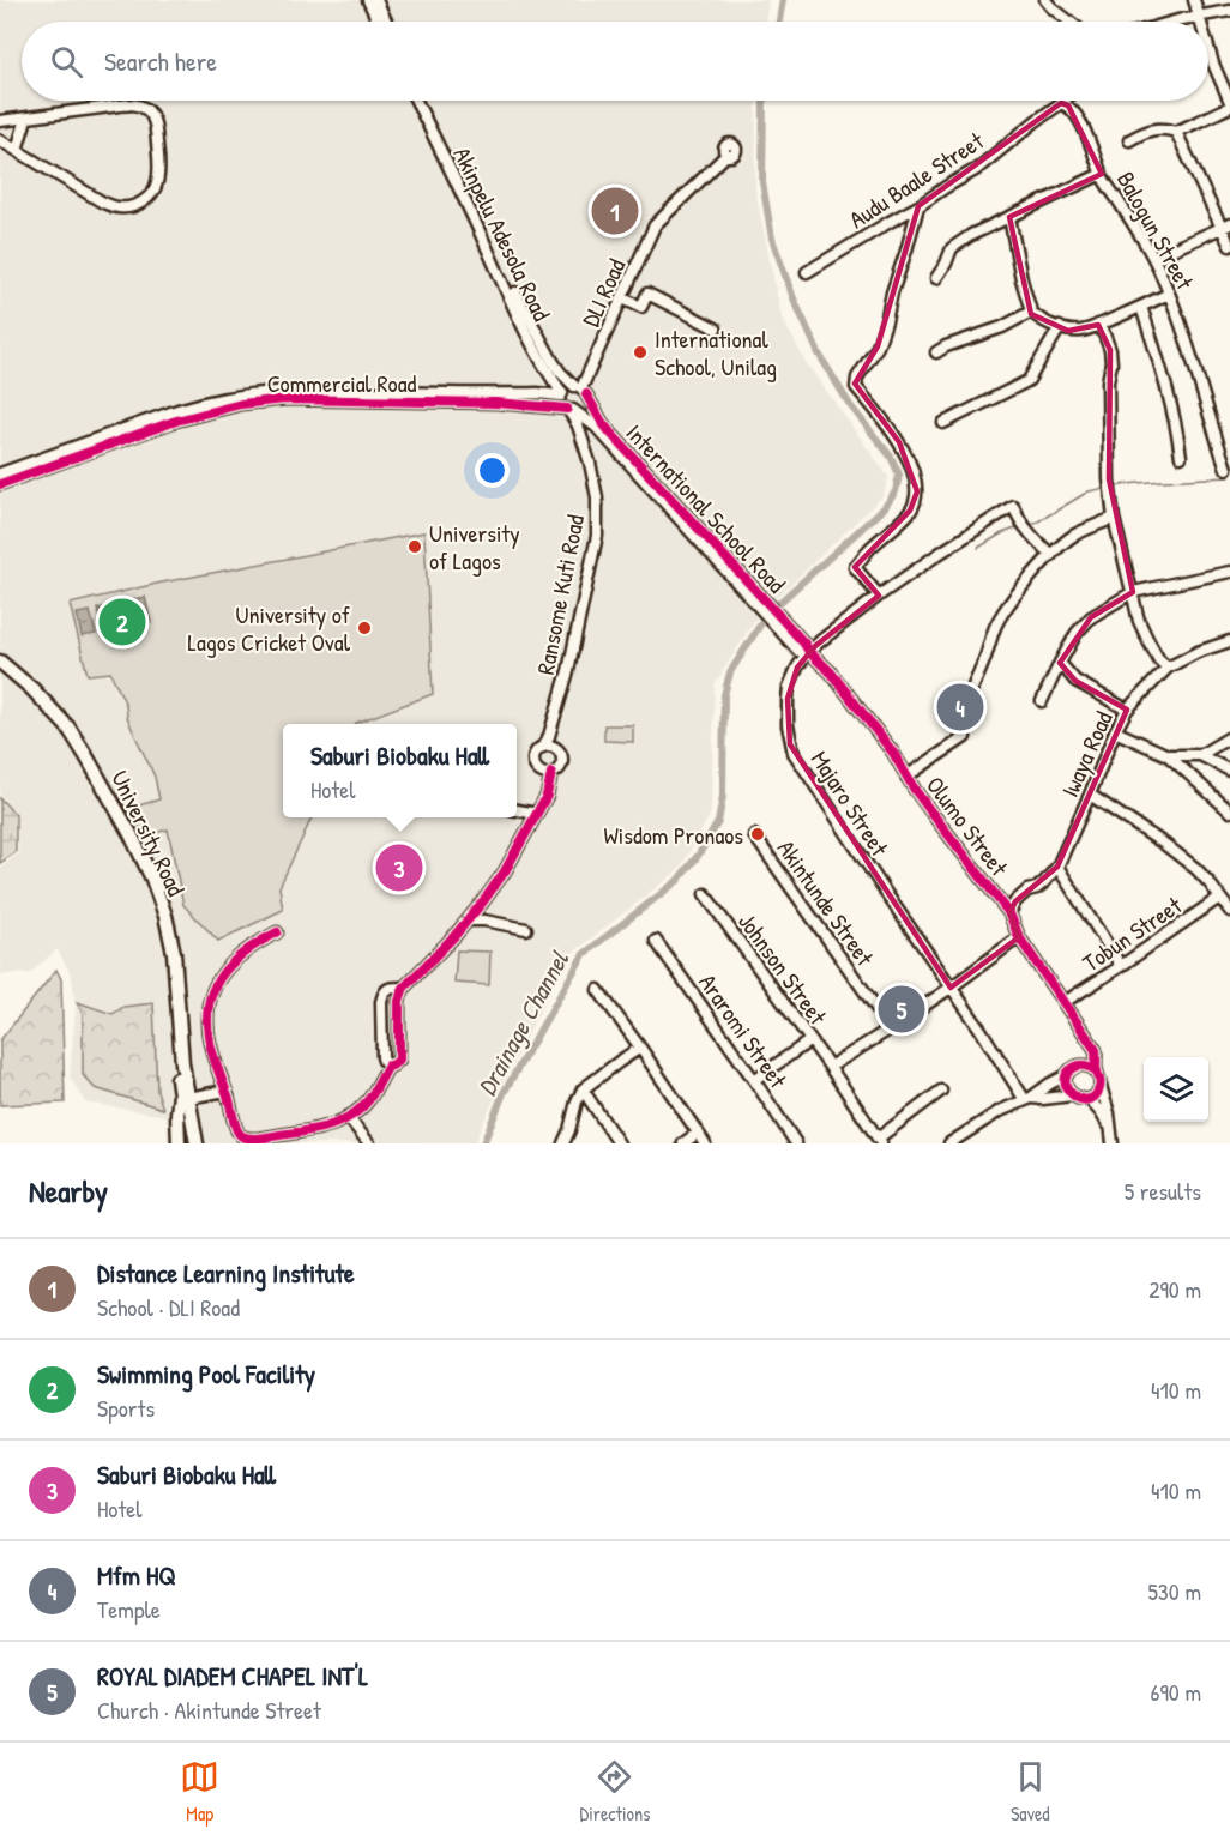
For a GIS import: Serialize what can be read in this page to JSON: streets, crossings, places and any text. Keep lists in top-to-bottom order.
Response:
{
  "streets": {
    "main road": ["University Road"],
    "street": [
      "Audu Baale Street",
      "Balogun Street",
      "Akinpelu Adesola Road",
      "DLI Road",
      "Commercial Road",
      "International School Road",
      "Ransome Kuti Road",
      "Iwaya Road",
      "Majaro Street",
      "Olumo Street",
      "Akintunde Street",
      "Tobun Street",
      "Johnson Street",
      "Araromi Street"
    ]
  },
  "crossings": [
    ["Audu Baale Street", "Balogun Street"],
    ["Akinpelu Adesola Road", "DLI Road"],
    ["Akinpelu Adesola Road", "Commercial Road"],
    ["Akinpelu Adesola Road", "International School Road"],
    ["Akinpelu Adesola Road", "Ransome Kuti Road"],
    ["DLI Road", "Commercial Road"],
    ["DLI Road", "International School Road"],
    ["DLI Road", "Ransome Kuti Road"],
    ["Commercial Road", "International School Road"],
    ["Commercial Road", "Ransome Kuti Road"],
    ["International School Road", "Ransome Kuti Road"],
    ["International School Road", "Majaro Street"],
    ["International School Road", "Olumo Street"],
    ["Iwaya Road", "Olumo Street"],
    ["Majaro Street", "Olumo Street"],
    ["Olumo Street", "Tobun Street"]
  ],
  "water": ["Drainage Channel"],
  "places": [
    "International School, Unilag",
    "University of Lagos",
    "University of Lagos Cricket Oval",
    "Wisdom Pronaos"
  ],
  "page": {
    "search": "Search here",
    "pins": [
      "1",
      "2",
      "4",
      "3",
      "5"
    ],
    "popup": ["Saburi Biobaku Hall", "Hotel"],
    "heading": ["Nearby", "5 results"],
    "list": [
      {
        "mark": "1",
        "name": "Distance Learning Institute",
        "note": "School · DLI Road",
        "value": "290 m"
      },
      {
        "mark": "2",
        "name": "Swimming Pool Facility",
        "note": "Sports",
        "value": "410 m"
      },
      {
        "mark": "3",
        "name": "Saburi Biobaku Hall",
        "note": "Hotel",
        "value": "410 m"
      },
      {
        "mark": "4",
        "name": "Mfm HQ",
        "note": "Temple",
        "value": "530 m"
      },
      {
        "mark": "5",
        "name": "ROYAL DIADEM CHAPEL INT'L",
        "note": "Church · Akintunde Street",
        "value": "690 m"
      }
    ],
    "nav": ["Map", "Directions", "Saved"]
  }
}
